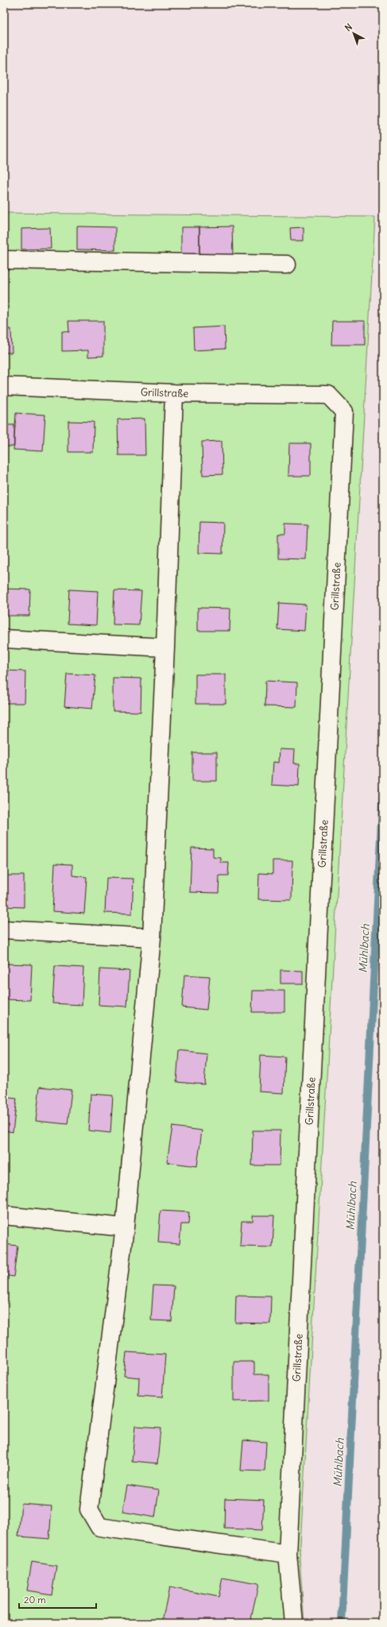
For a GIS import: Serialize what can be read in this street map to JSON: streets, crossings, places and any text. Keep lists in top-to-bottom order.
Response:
{
  "streets": {
    "street": ["Grillstraße"]
  },
  "water": ["Mühlbach"],
  "scale_bar": "20 m",
  "north": "top left"
}
